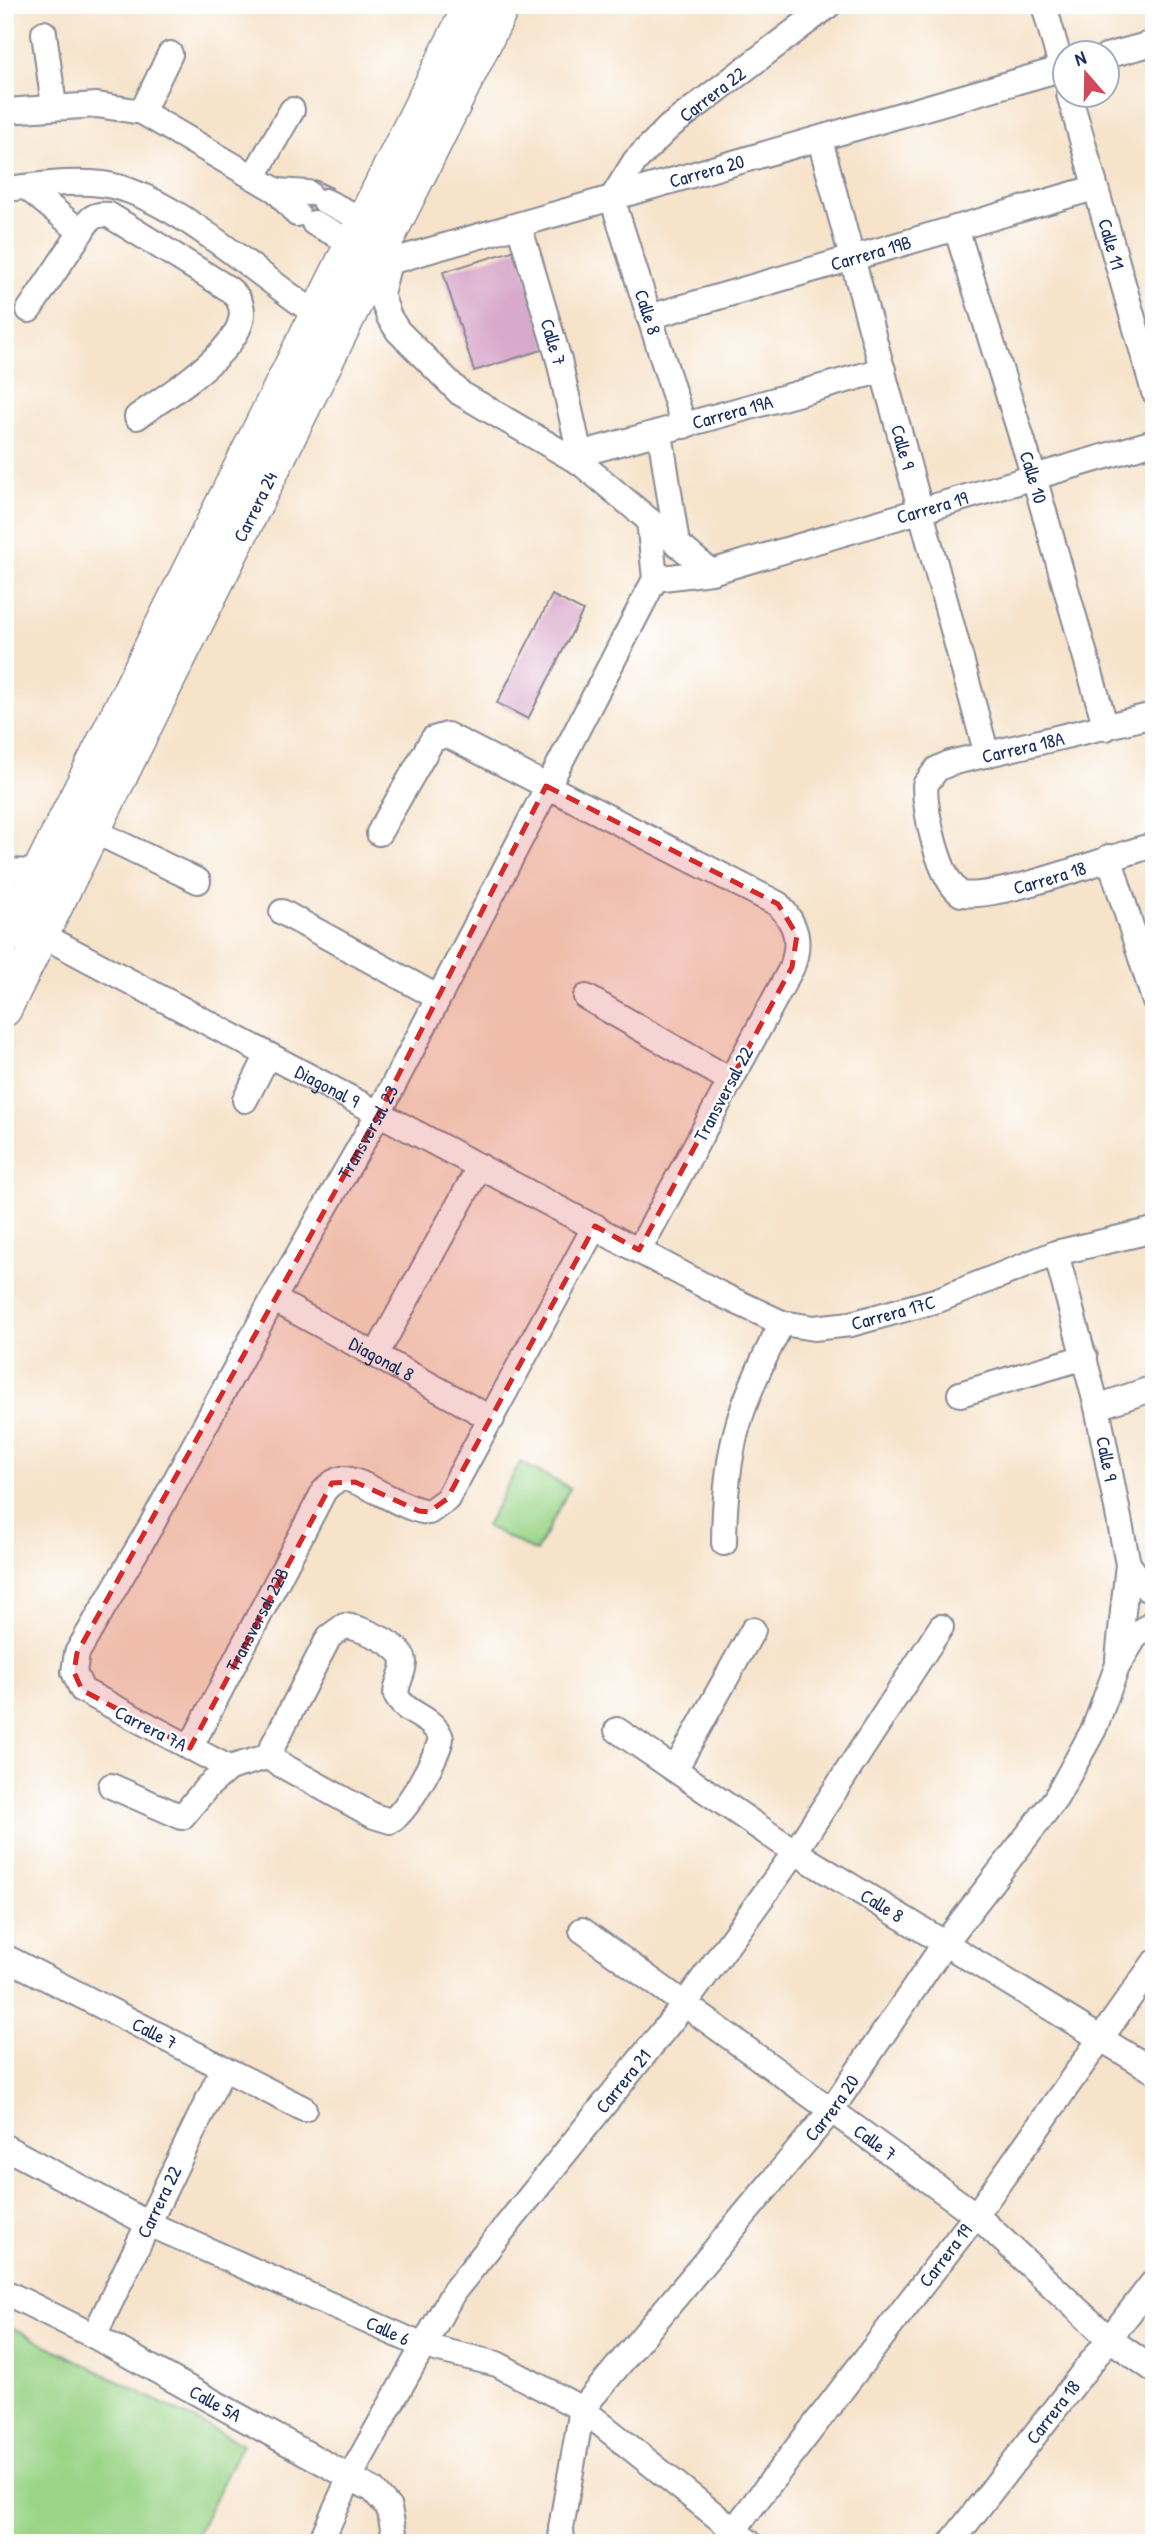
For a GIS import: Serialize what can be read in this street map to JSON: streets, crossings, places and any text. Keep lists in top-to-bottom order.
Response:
{
  "streets": {
    "main road": ["Carrera 24"],
    "street": [
      "Carrera 22",
      "Carrera 20",
      "Calle 11",
      "Carrera 19B",
      "Calle 8",
      "Calle 7",
      "Carrera 19A",
      "Calle 9",
      "Calle 10",
      "Carrera 19",
      "Carrera 18A",
      "Carrera 18",
      "Diagonal 9",
      "Transversal 22",
      "Transversal 23",
      "Carrera 17C",
      "Diagonal 8",
      "Transversal 22B",
      "Carrera 7A",
      "Carrera 21",
      "Calle 6",
      "Calle 5A"
    ]
  },
  "crossings": [
    ["Carrera 22", "Carrera 20"],
    ["Carrera 22", "Calle 8"],
    ["Carrera 22", "Calle 7"],
    ["Carrera 22", "Calle 6"],
    ["Carrera 22", "Calle 5A"],
    ["Carrera 20", "Calle 8"],
    ["Carrera 20", "Calle 7"],
    ["Carrera 20", "Calle 9"],
    ["Carrera 20", "Carrera 24"],
    ["Carrera 20", "Calle 6"],
    ["Calle 11", "Carrera 19B"],
    ["Carrera 19B", "Calle 8"],
    ["Carrera 19B", "Calle 9"],
    ["Carrera 19B", "Calle 10"],
    ["Calle 8", "Carrera 19A"],
    ["Calle 8", "Carrera 19"],
    ["Calle 8", "Carrera 21"],
    ["Calle 7", "Carrera 19A"],
    ["Calle 7", "Carrera 19"],
    ["Calle 7", "Carrera 18"],
    ["Calle 7", "Carrera 21"],
    ["Carrera 19A", "Calle 9"],
    ["Calle 9", "Carrera 19"],
    ["Calle 9", "Carrera 18A"],
    ["Calle 9", "Carrera 17C"],
    ["Calle 10", "Carrera 19"],
    ["Calle 10", "Carrera 18A"],
    ["Carrera 24", "Diagonal 9"],
    ["Carrera 19", "Calle 6"],
    ["Carrera 18A", "Carrera 18"],
    ["Diagonal 9", "Transversal 22"],
    ["Diagonal 9", "Transversal 23"],
    ["Diagonal 9", "Carrera 17C"],
    ["Transversal 22", "Transversal 23"],
    ["Transversal 22", "Carrera 17C"],
    ["Transversal 23", "Diagonal 8"],
    ["Transversal 23", "Carrera 7A"],
    ["Diagonal 8", "Transversal 22B"],
    ["Transversal 22B", "Carrera 7A"],
    ["Carrera 21", "Calle 6"],
    ["Carrera 21", "Calle 5A"]
  ],
  "north": "top"
}
